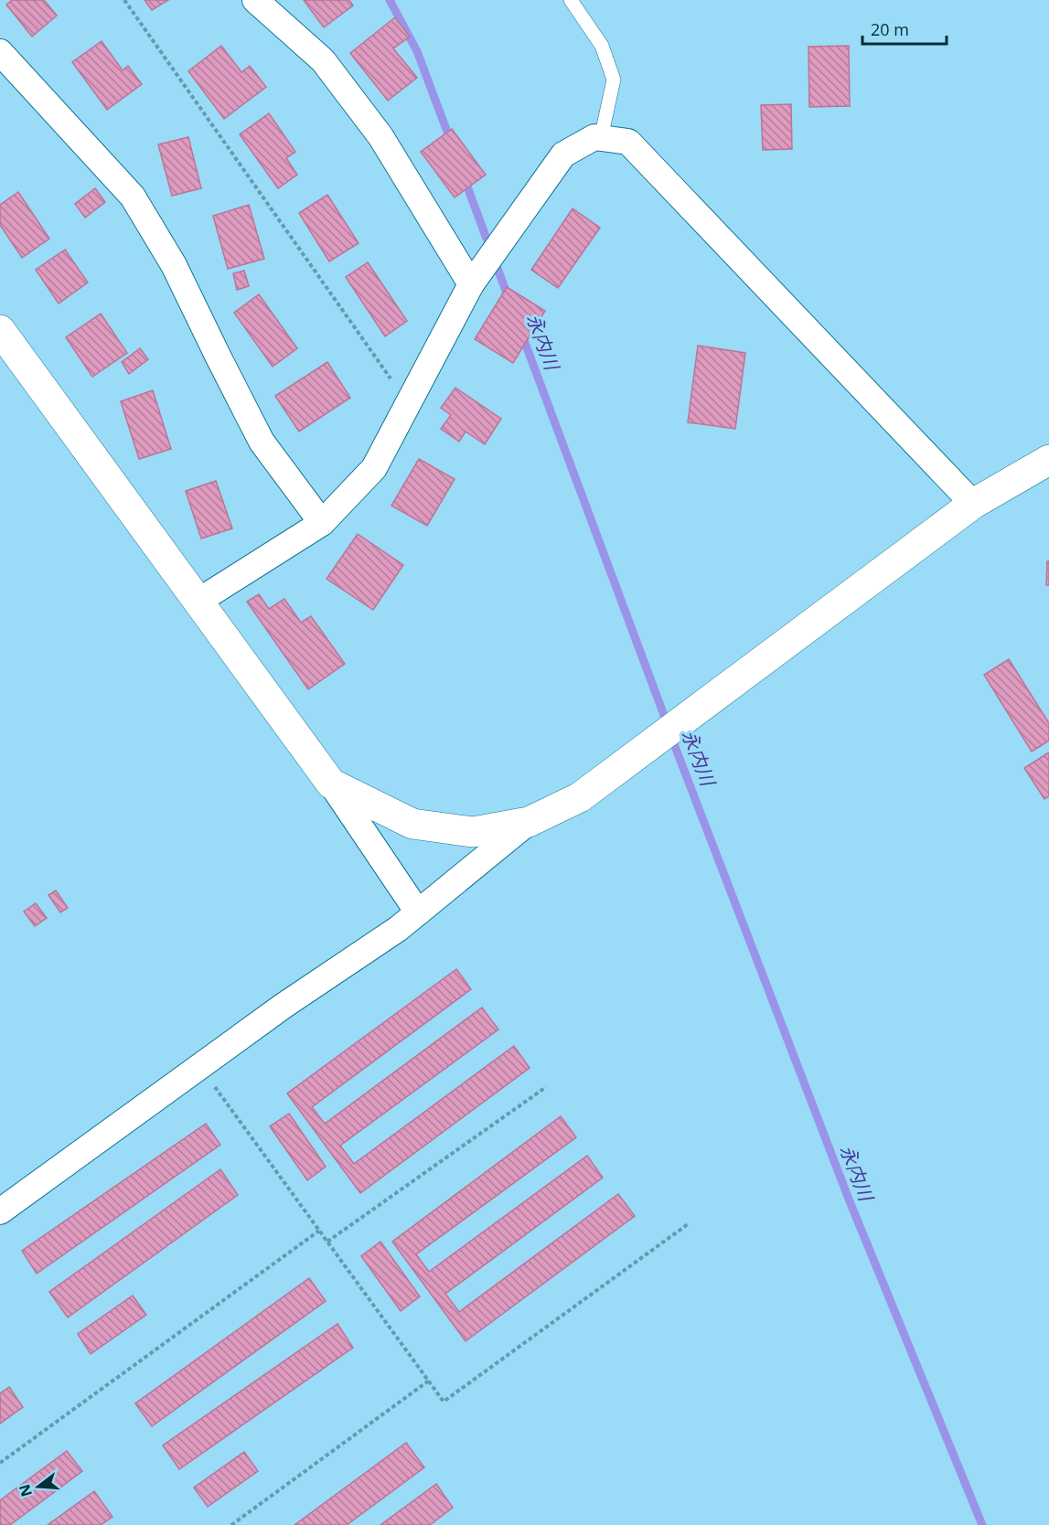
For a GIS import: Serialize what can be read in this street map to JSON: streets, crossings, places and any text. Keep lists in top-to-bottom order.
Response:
{
  "water": ["永内川"],
  "scale_bar": "20 m",
  "north": "left"
}
